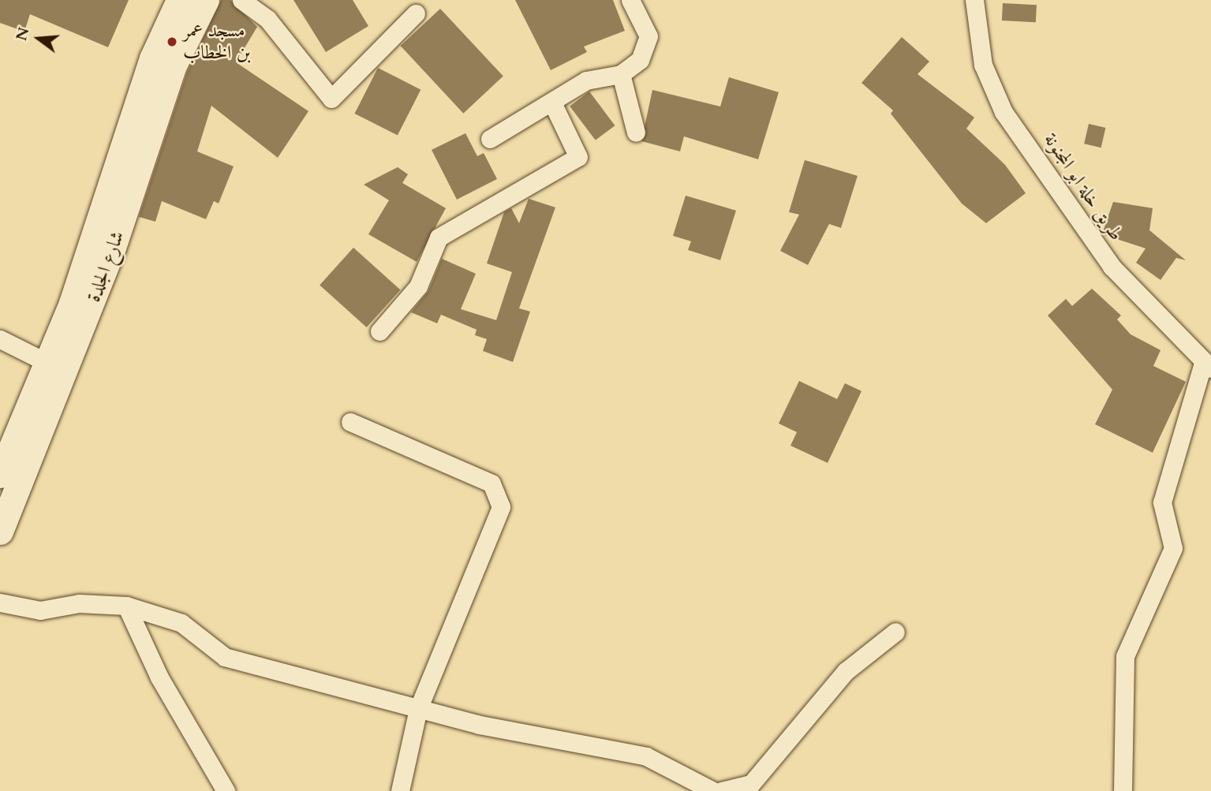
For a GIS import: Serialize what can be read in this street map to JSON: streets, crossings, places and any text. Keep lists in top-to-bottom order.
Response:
{
  "streets": {
    "street": ["طريق خلة ابو المجنونة", "شارع الجلدة"]
  },
  "places": ["مسجد عمر بن الخطاب"],
  "north": "left"
}
